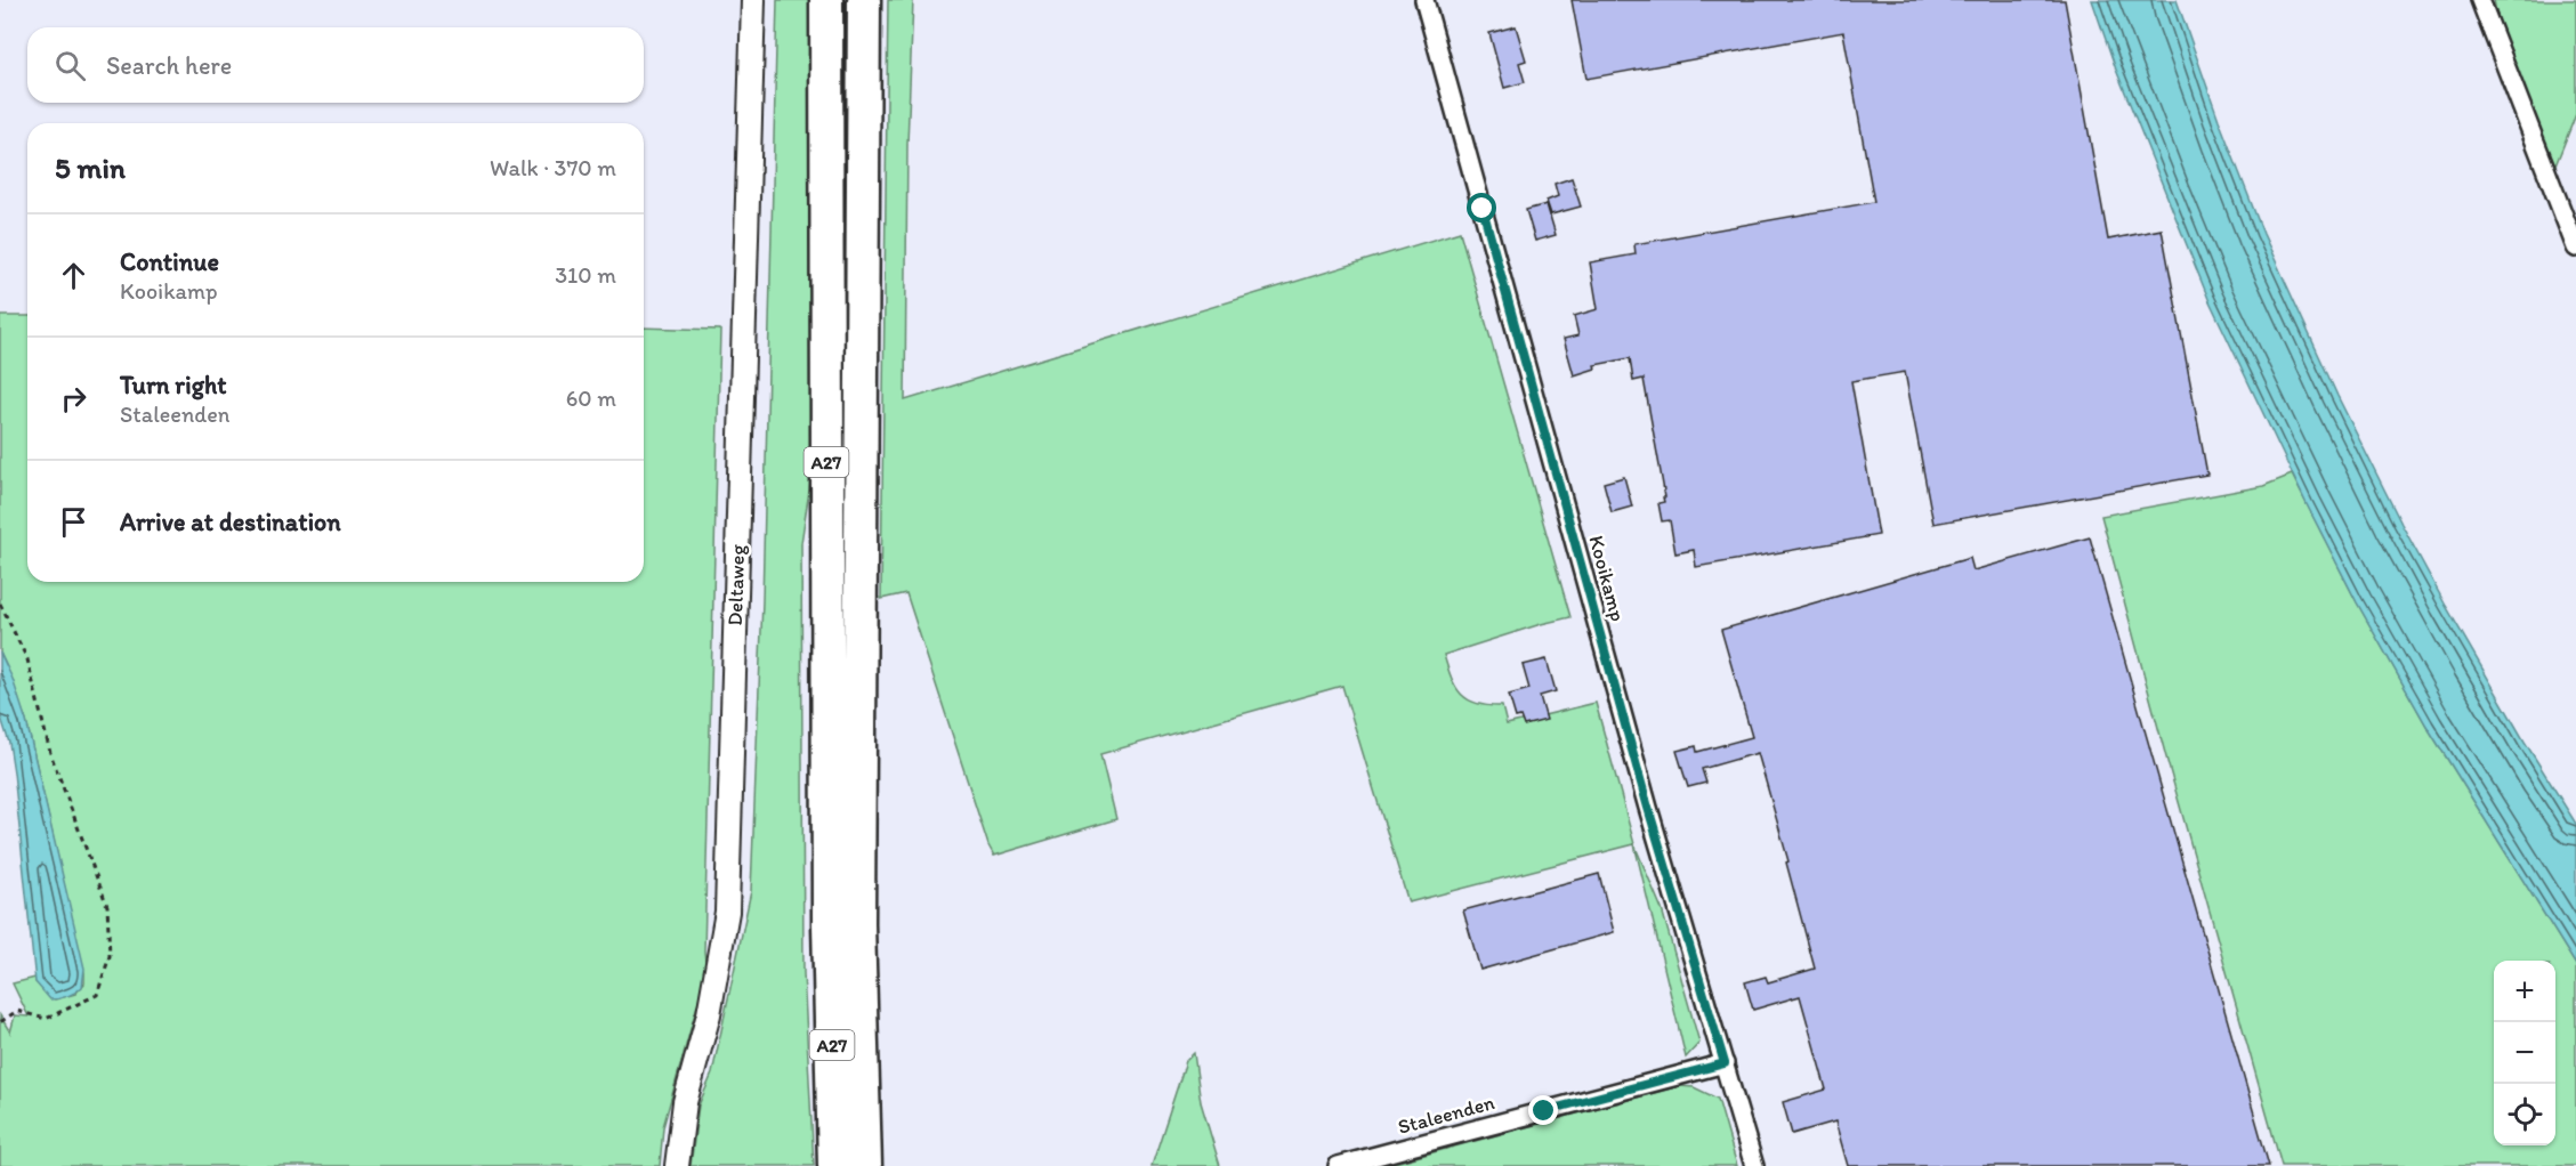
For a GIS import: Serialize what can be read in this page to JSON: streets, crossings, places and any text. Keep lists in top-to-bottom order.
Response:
{
  "streets": {
    "highway": ["A27"],
    "street": ["Kooikamp", "Deltaweg", "Staleenden"]
  },
  "crossings": [
    ["Kooikamp", "Staleenden"]
  ],
  "page": {
    "search": "Search here",
    "heading": ["5 min", "Walk · 370 m"],
    "list": [
      ["Continue", "Kooikamp", "310 m"],
      ["Turn right", "Staleenden", "60 m"],
      "Arrive at destination"
    ],
    "map_buttons": ["+", "−"]
  }
}
